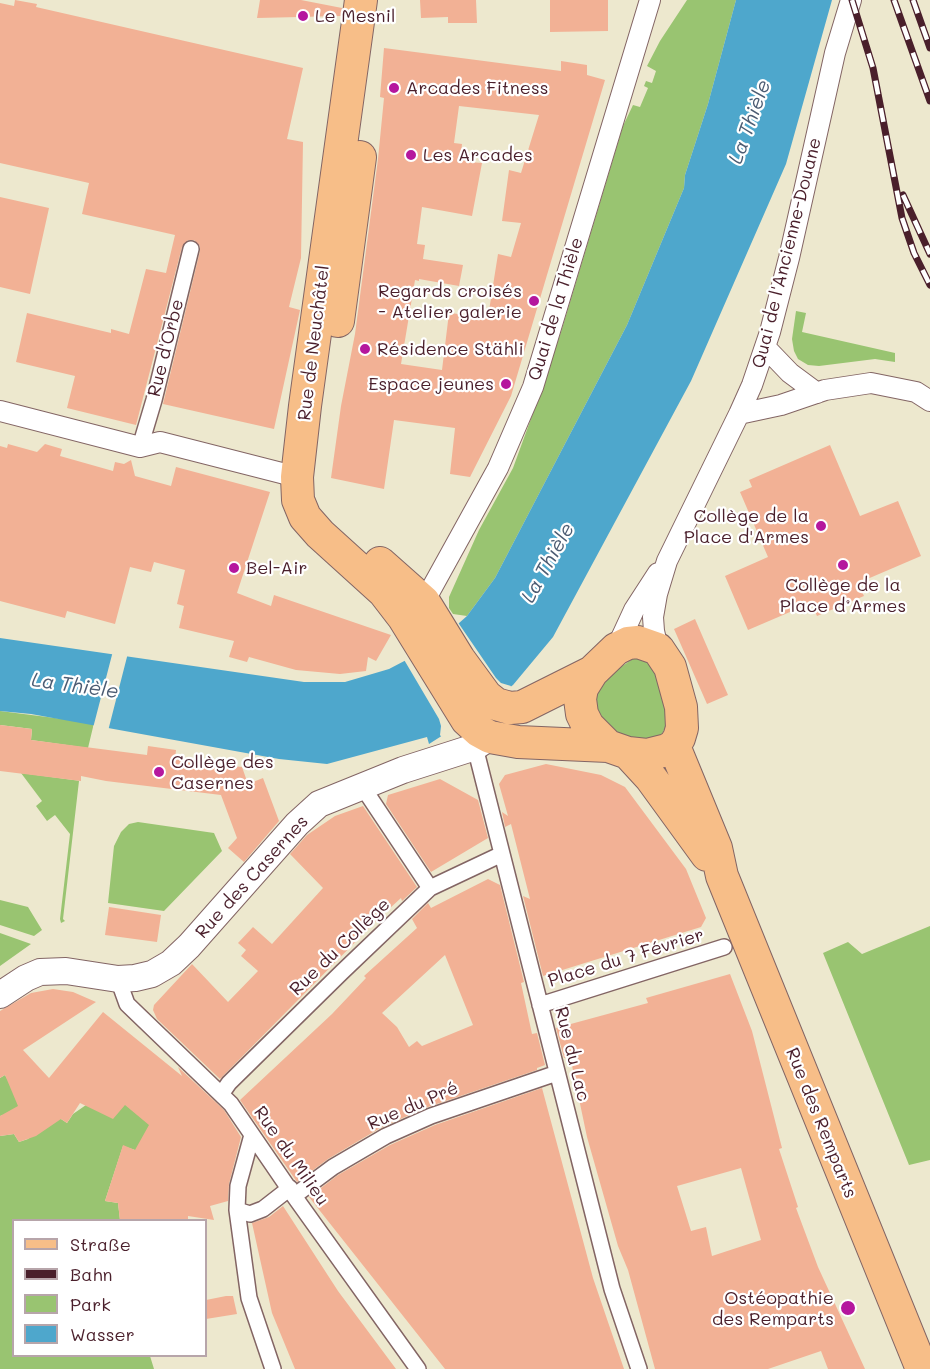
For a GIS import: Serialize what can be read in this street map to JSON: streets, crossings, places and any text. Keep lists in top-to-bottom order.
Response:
{
  "streets": {
    "main road": ["Rue de Neuchâtel", "Rue des Remparts"],
    "street": [
      "Quai de l'Ancienne-Douane",
      "Quai de la Thièle",
      "Rue d'Orbe",
      "Rue des Casernes",
      "Rue du Collège",
      "Place du 7 Février",
      "Rue du Lac",
      "Rue du Pré",
      "Rue du Milieu"
    ]
  },
  "crossings": [
    ["Quai de l'Ancienne-Douane", "Rue des Remparts"],
    ["Quai de la Thièle", "Rue de Neuchâtel"],
    ["Rue des Casernes", "Rue du Lac"],
    ["Rue des Casernes", "Rue du Milieu"],
    ["Rue du Collège", "Rue du Lac"],
    ["Rue du Collège", "Rue du Milieu"],
    ["Place du 7 Février", "Rue du Lac"],
    ["Rue du Lac", "Rue du Pré"],
    ["Rue du Pré", "Rue du Milieu"]
  ],
  "water": ["La Thièle"],
  "places": [
    "Le Mesnil",
    "Arcades Fitness",
    "Les Arcades",
    "Regards croisés - Atelier galerie",
    "Résidence Stähli",
    "Espace jeunes",
    "Collège de la Place d'Armes",
    "Collège de la Place d’Armes",
    "Bel-Air",
    "Collège des Casernes",
    "Ostéopathie des Remparts"
  ],
  "legend": [
    "Straße",
    "Bahn",
    "Park",
    "Wasser"
  ]
}
